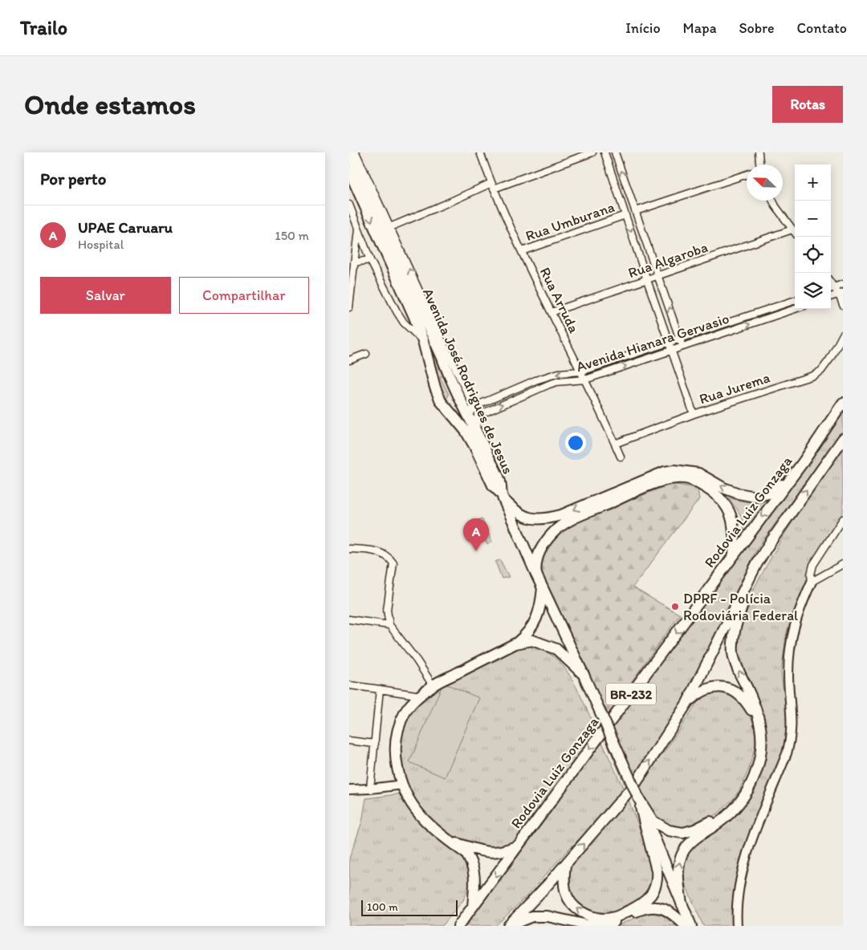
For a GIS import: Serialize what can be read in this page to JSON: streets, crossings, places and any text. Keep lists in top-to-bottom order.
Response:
{
  "streets": {
    "main road": ["Avenida José Rodrigues de Jesus", "Rodovia Luiz Gonzaga", "BR-232"],
    "street": [
      "Rua Umburana",
      "Rua Algaroba",
      "Rua Arruda",
      "Avenida Hianara Gervasio",
      "Rua Jurema"
    ]
  },
  "crossings": [
    ["Rua Umburana", "Rua Arruda"],
    ["Rua Algaroba", "Rua Arruda"],
    ["Rua Arruda", "Avenida Hianara Gervasio"],
    ["Rua Arruda", "Rua Jurema"],
    ["Avenida Hianara Gervasio", "Avenida José Rodrigues de Jesus"]
  ],
  "places": ["DPRF - Polícia Rodoviária Federal"],
  "scale_bar": "100 m",
  "north": "top left",
  "page": {
    "header": "Trailo",
    "nav": [
      "Início",
      "Mapa",
      "Sobre",
      "Contato"
    ],
    "buttons": [
      "Rotas",
      ["Salvar", "Compartilhar"]
    ],
    "title": "Onde estamos",
    "heading": "Por perto",
    "map_buttons": ["+", "−"],
    "list": [
      {
        "mark": "A",
        "name": "UPAE Caruaru",
        "note": "Hospital",
        "value": "150 m"
      }
    ],
    "pins": "A",
    "scale": "100 m"
  }
}
